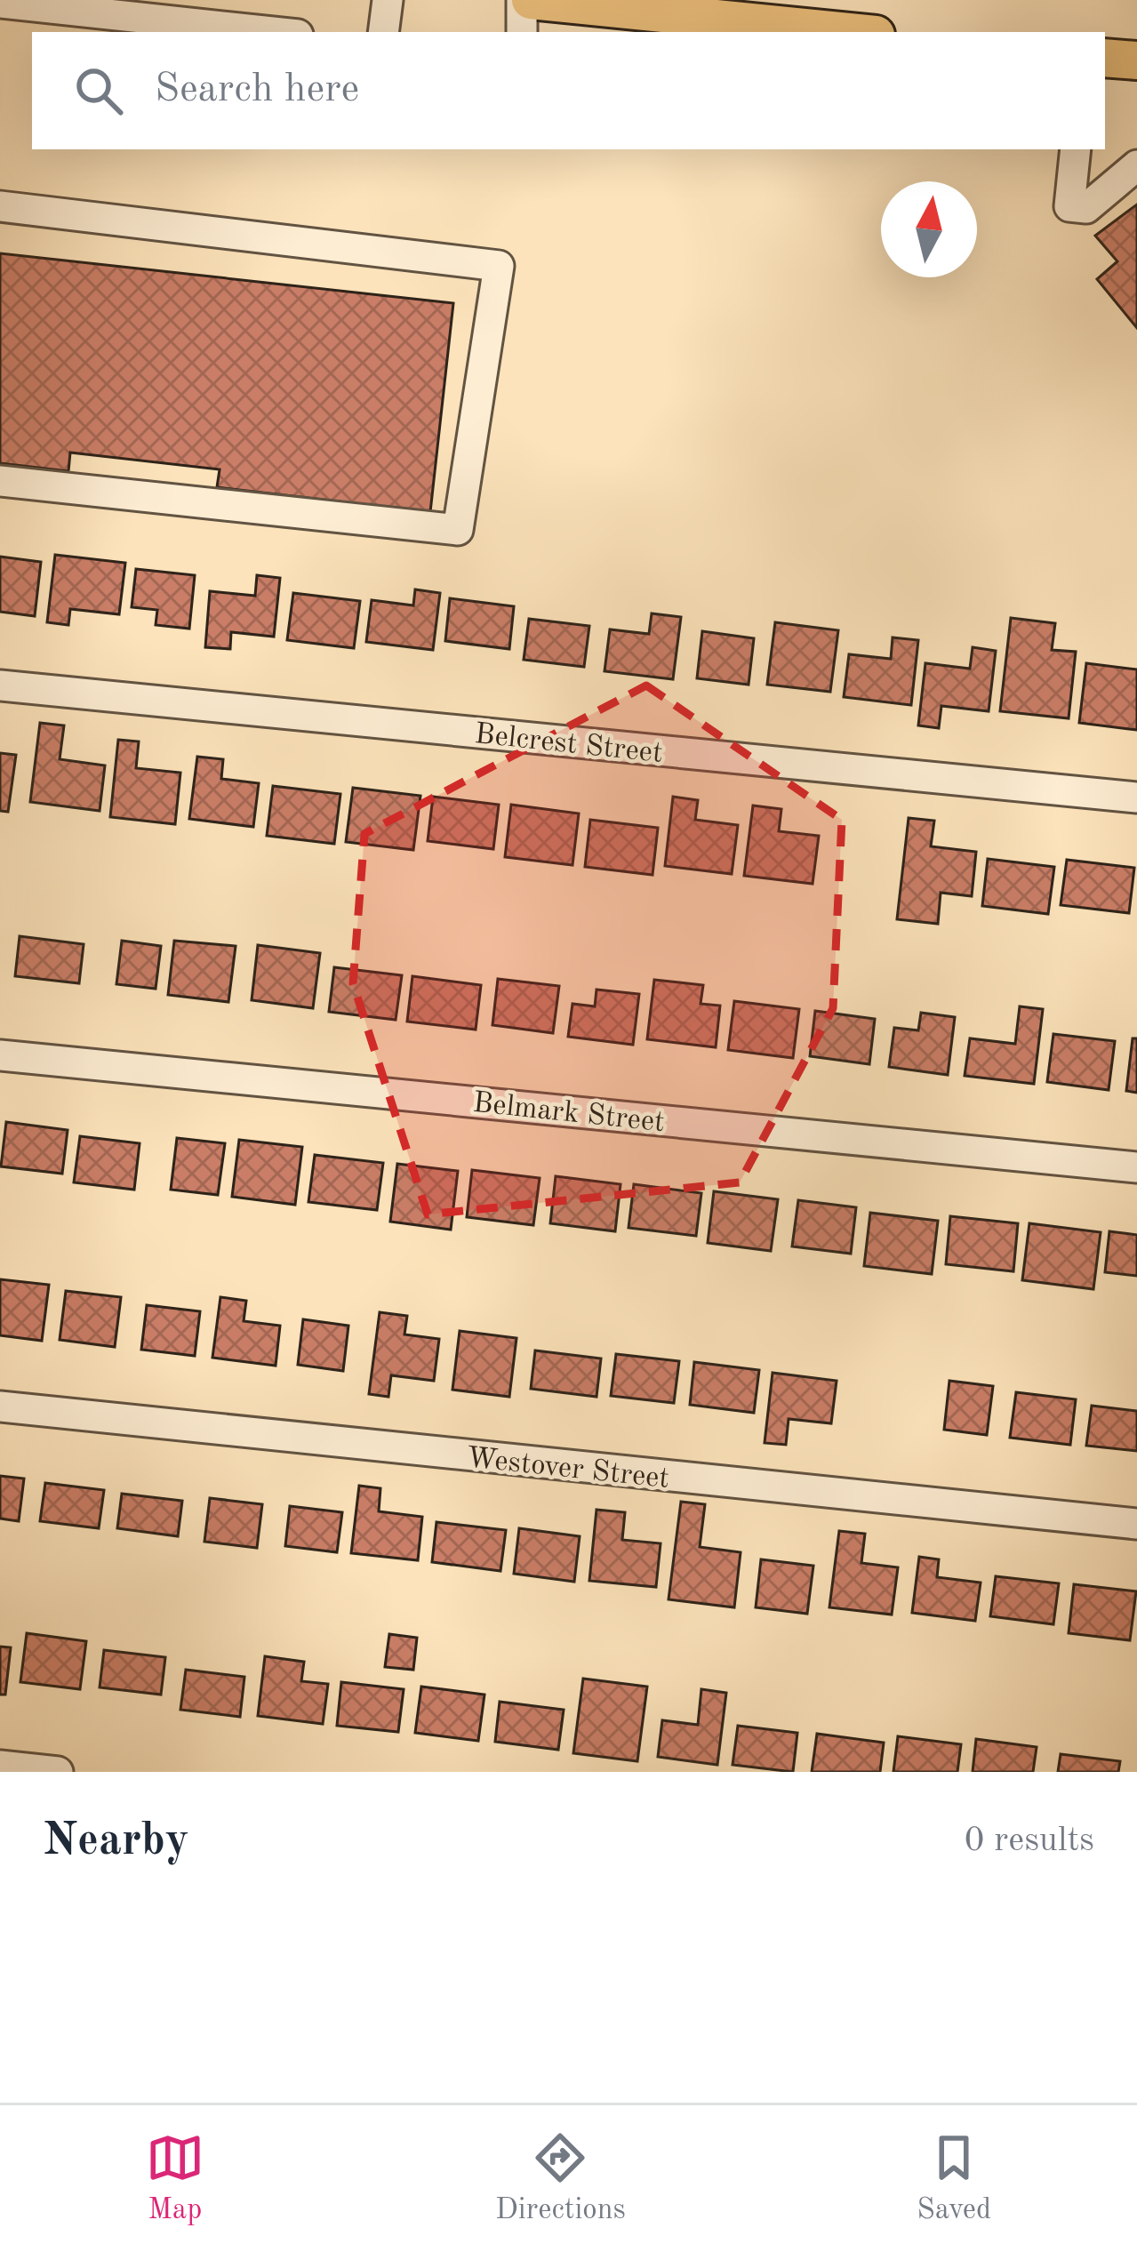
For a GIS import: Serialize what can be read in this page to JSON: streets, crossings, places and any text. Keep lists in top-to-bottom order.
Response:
{
  "streets": {
    "street": ["Belcrest Street", "Belmark Street", "Westover Street"]
  },
  "north": "top",
  "page": {
    "search": "Search here",
    "heading": ["Nearby", "0 results"],
    "nav": ["Map", "Directions", "Saved"]
  }
}
